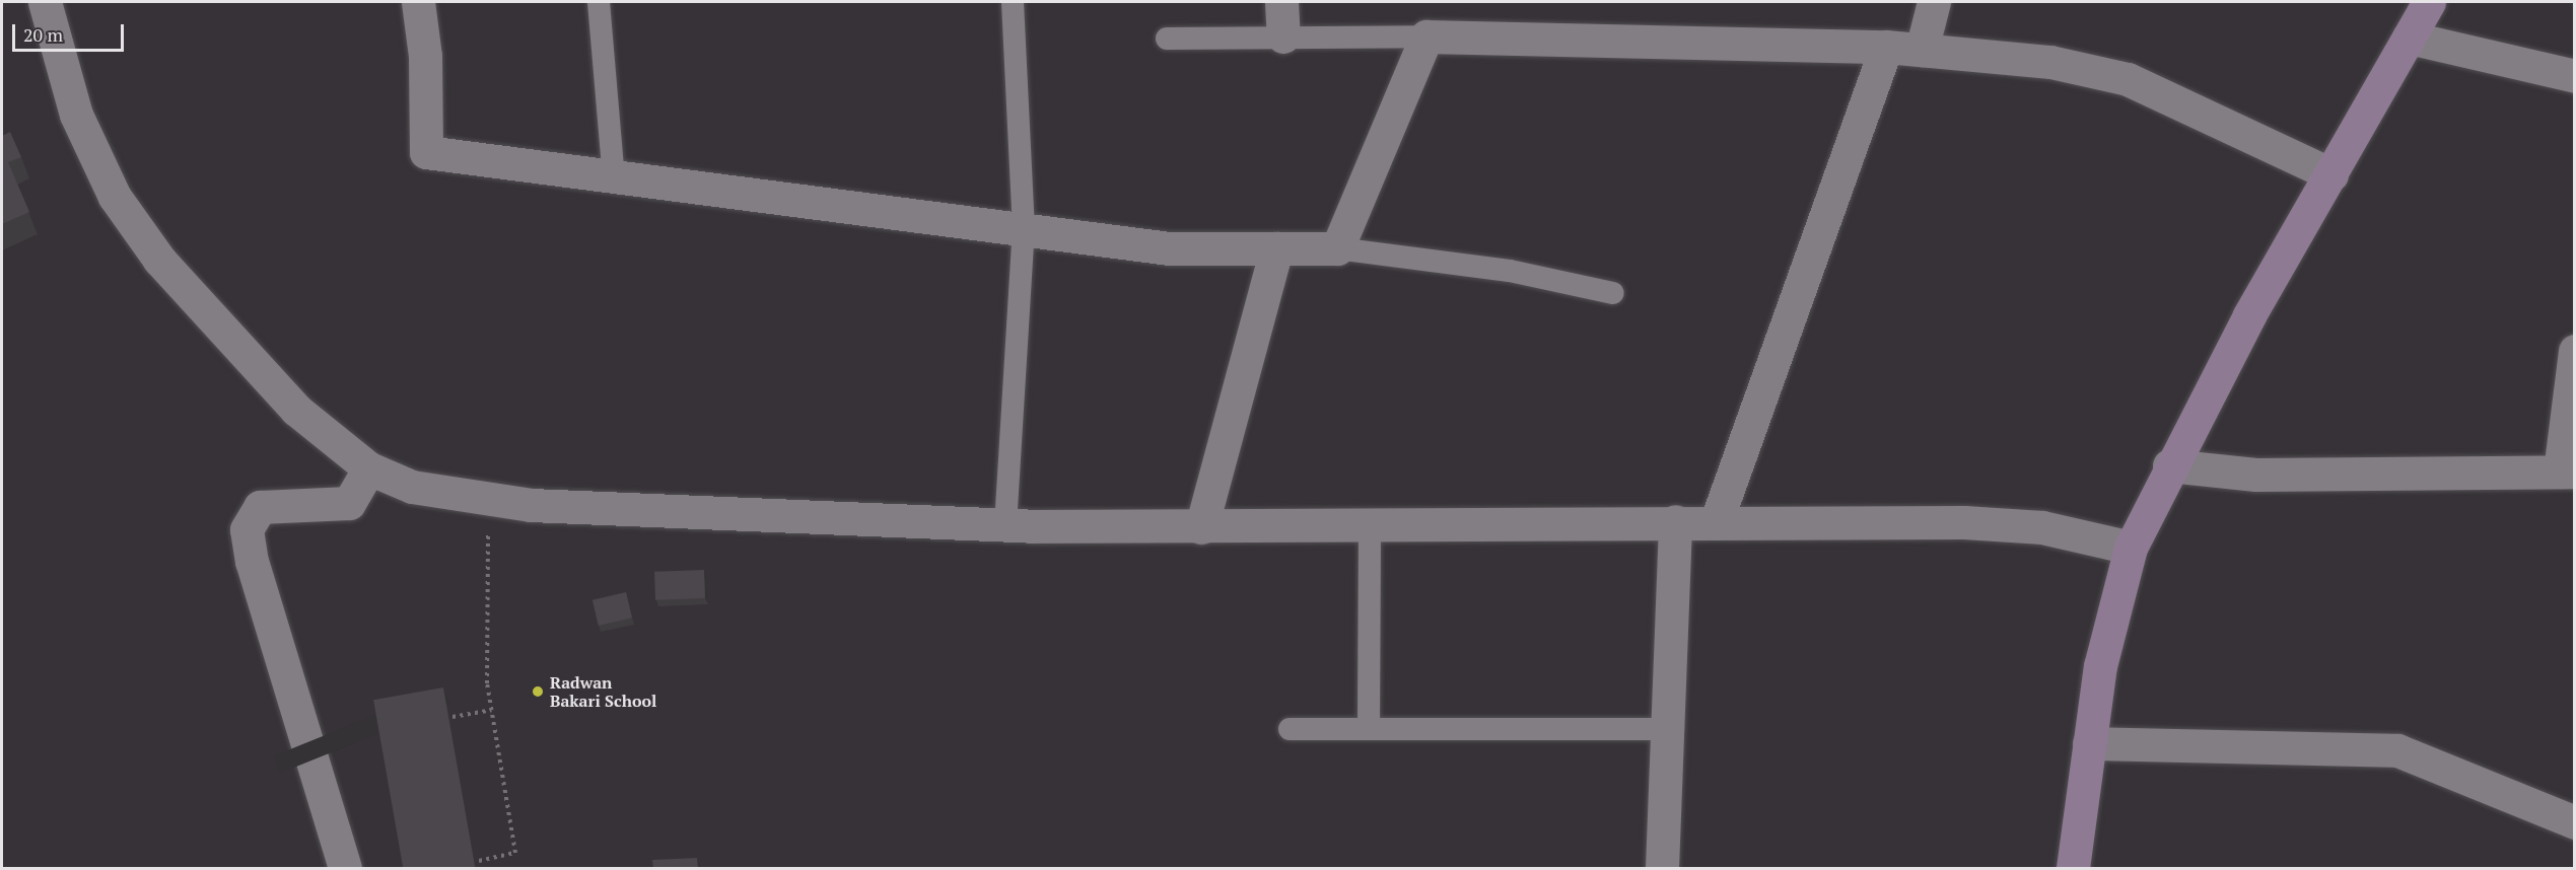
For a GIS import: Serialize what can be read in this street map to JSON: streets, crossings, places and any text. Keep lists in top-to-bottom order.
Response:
{
  "places": ["Radwan Bakari School"],
  "scale_bar": "20 m"
}
